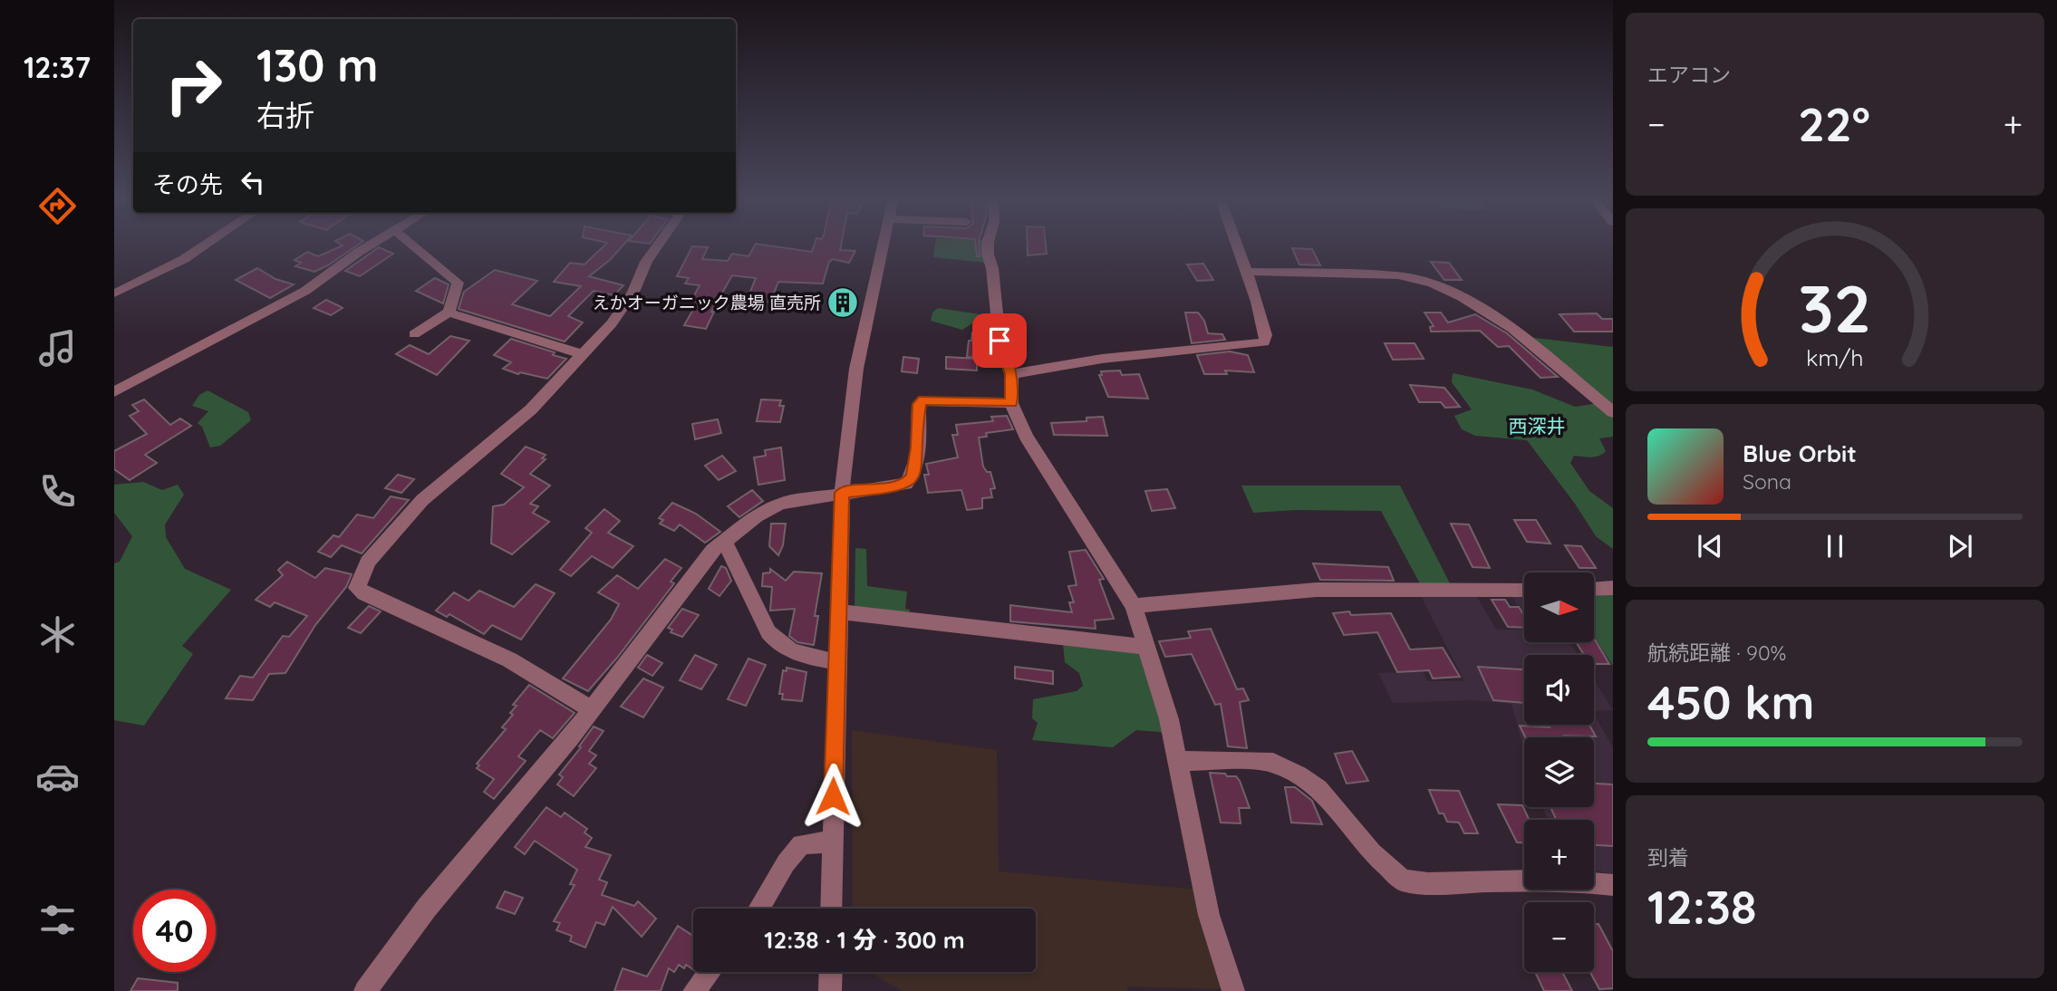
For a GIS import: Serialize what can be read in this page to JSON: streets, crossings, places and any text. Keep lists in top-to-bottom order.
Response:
{
  "districts": ["西深井"],
  "places": {
    "building": ["えかオーガニック農場 直売所"]
  },
  "north": "right",
  "page": {
    "tabs": "12:37",
    "tile": [
      "エアコン",
      ["航続距離 · 90%", "450 km"],
      ["到着", "12:38"]
    ],
    "turn": ["130 m", "右折"],
    "heat": ["−", "22°", "+"],
    "then": "その先",
    "song": ["Blue Orbit", "Sona"],
    "map_buttons": ["+", "−"],
    "limit": "40",
    "trip": "12:38 · 1 分 · 300 m",
    "gauge": ["32", "km/h"]
  }
}
